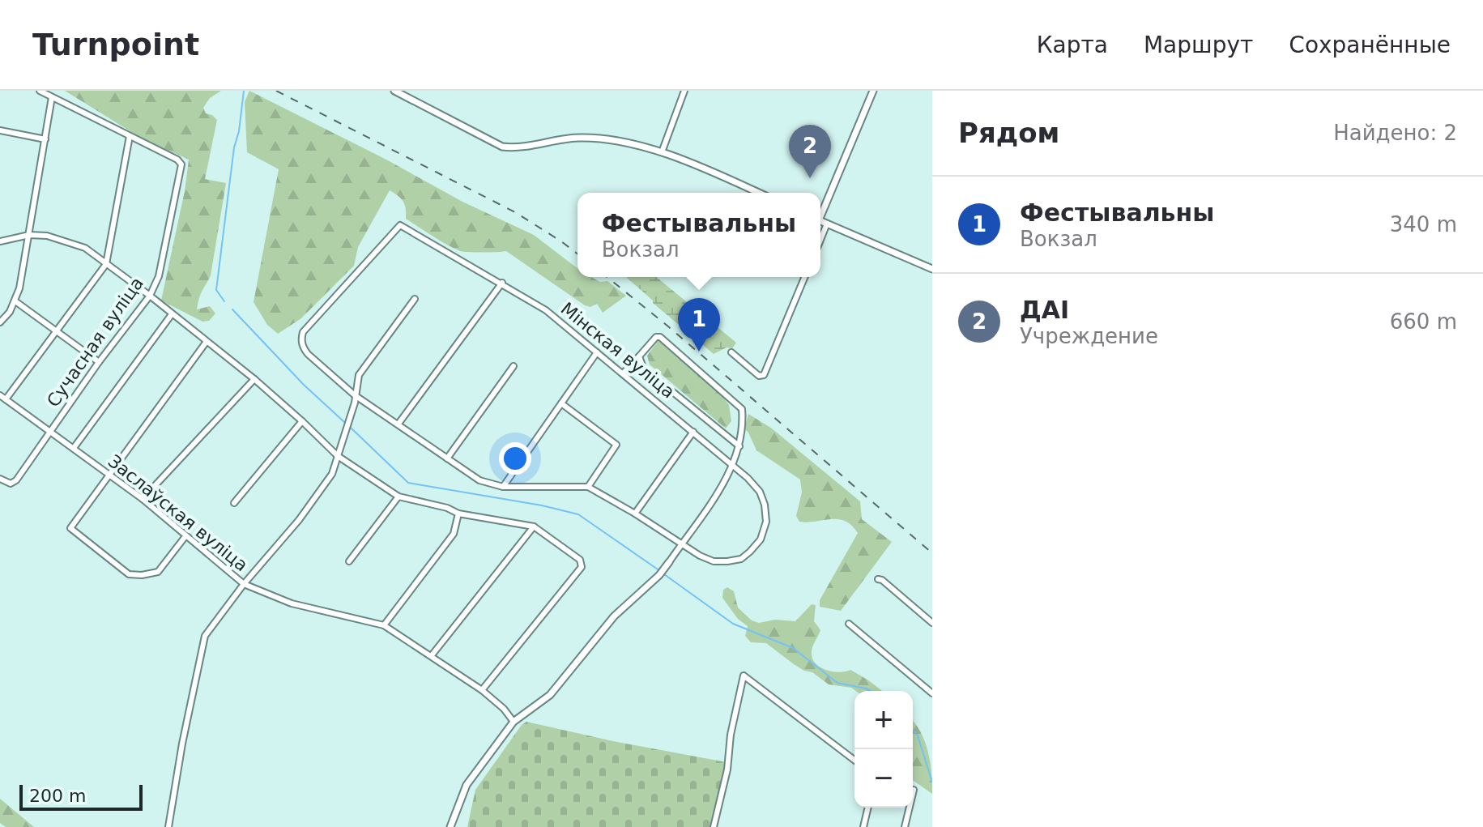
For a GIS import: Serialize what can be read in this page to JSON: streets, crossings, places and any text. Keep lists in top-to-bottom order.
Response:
{
  "streets": {
    "street": ["Сучасная вуліца", "Мінская вуліца", "Заслаўская вуліца"]
  },
  "crossings": [
    ["Сучасная вуліца", "Заслаўская вуліца"]
  ],
  "scale_bar": "200 m",
  "page": {
    "header": "Turnpoint",
    "nav": ["Карта", "Маршрут", "Сохранённые"],
    "heading": ["Рядом", "Найдено: 2"],
    "pins": ["2", "1"],
    "list": [
      {
        "mark": "1",
        "name": "Фестывальны",
        "note": "Вокзал",
        "value": "340 m"
      },
      {
        "mark": "2",
        "name": "ДАІ",
        "note": "Учреждение",
        "value": "660 m"
      }
    ],
    "popup": ["Фестывальны", "Вокзал"],
    "map_buttons": ["+", "−"],
    "scale": "200 m"
  }
}
